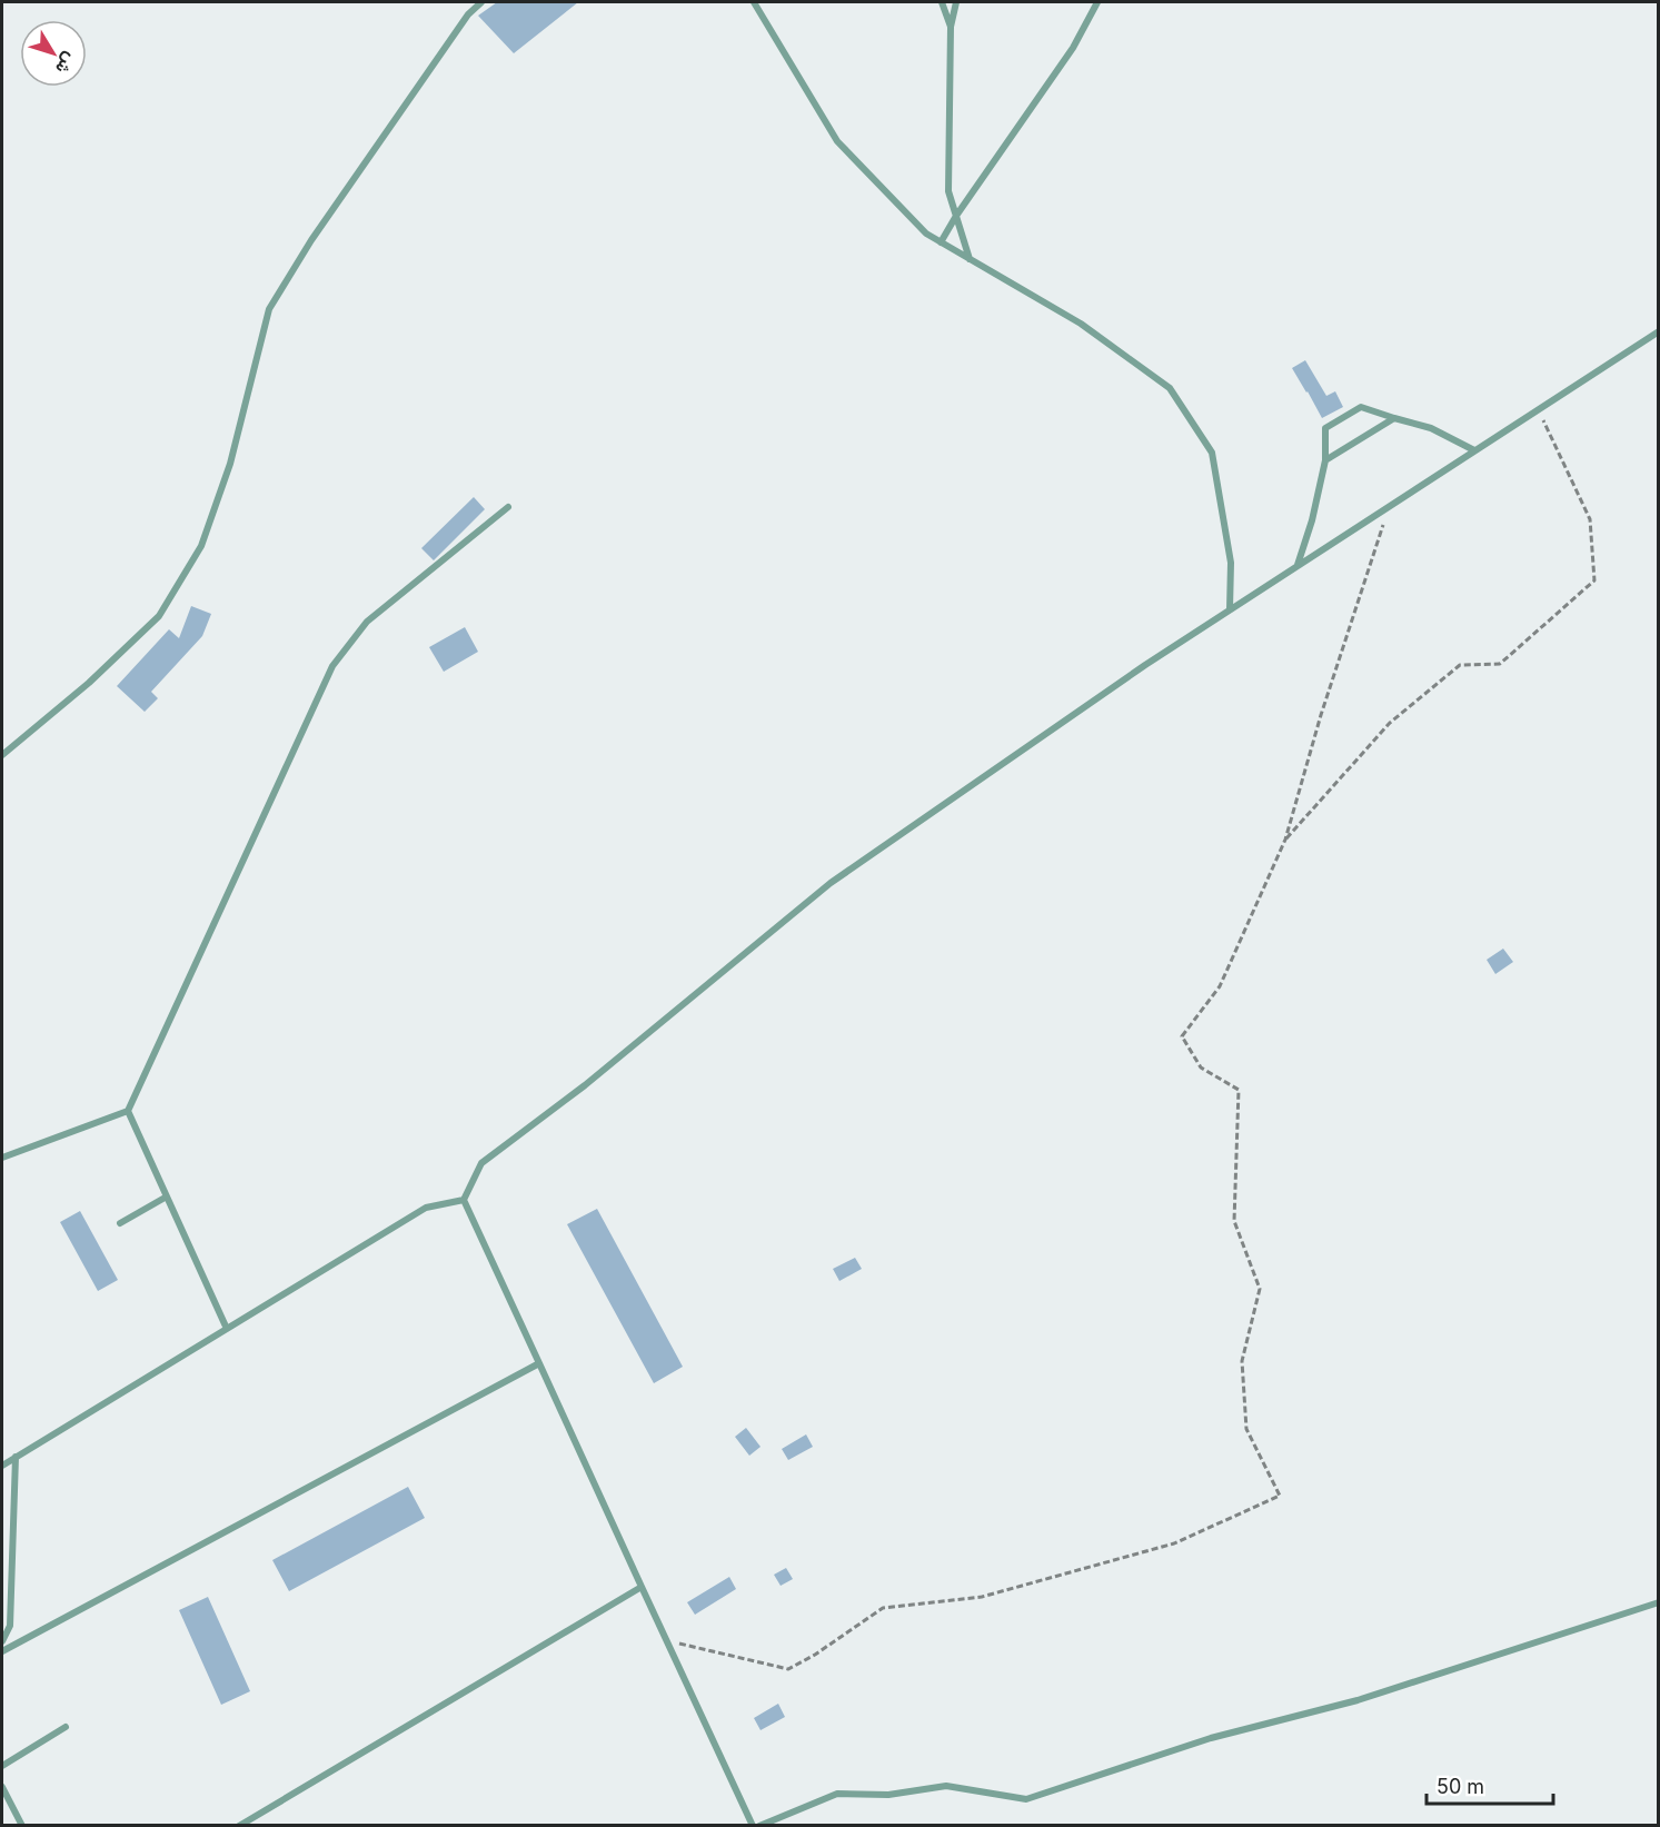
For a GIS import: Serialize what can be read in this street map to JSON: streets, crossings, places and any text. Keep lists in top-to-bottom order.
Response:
{
  "scale_bar": "50 m",
  "north": "bottom right"
}
